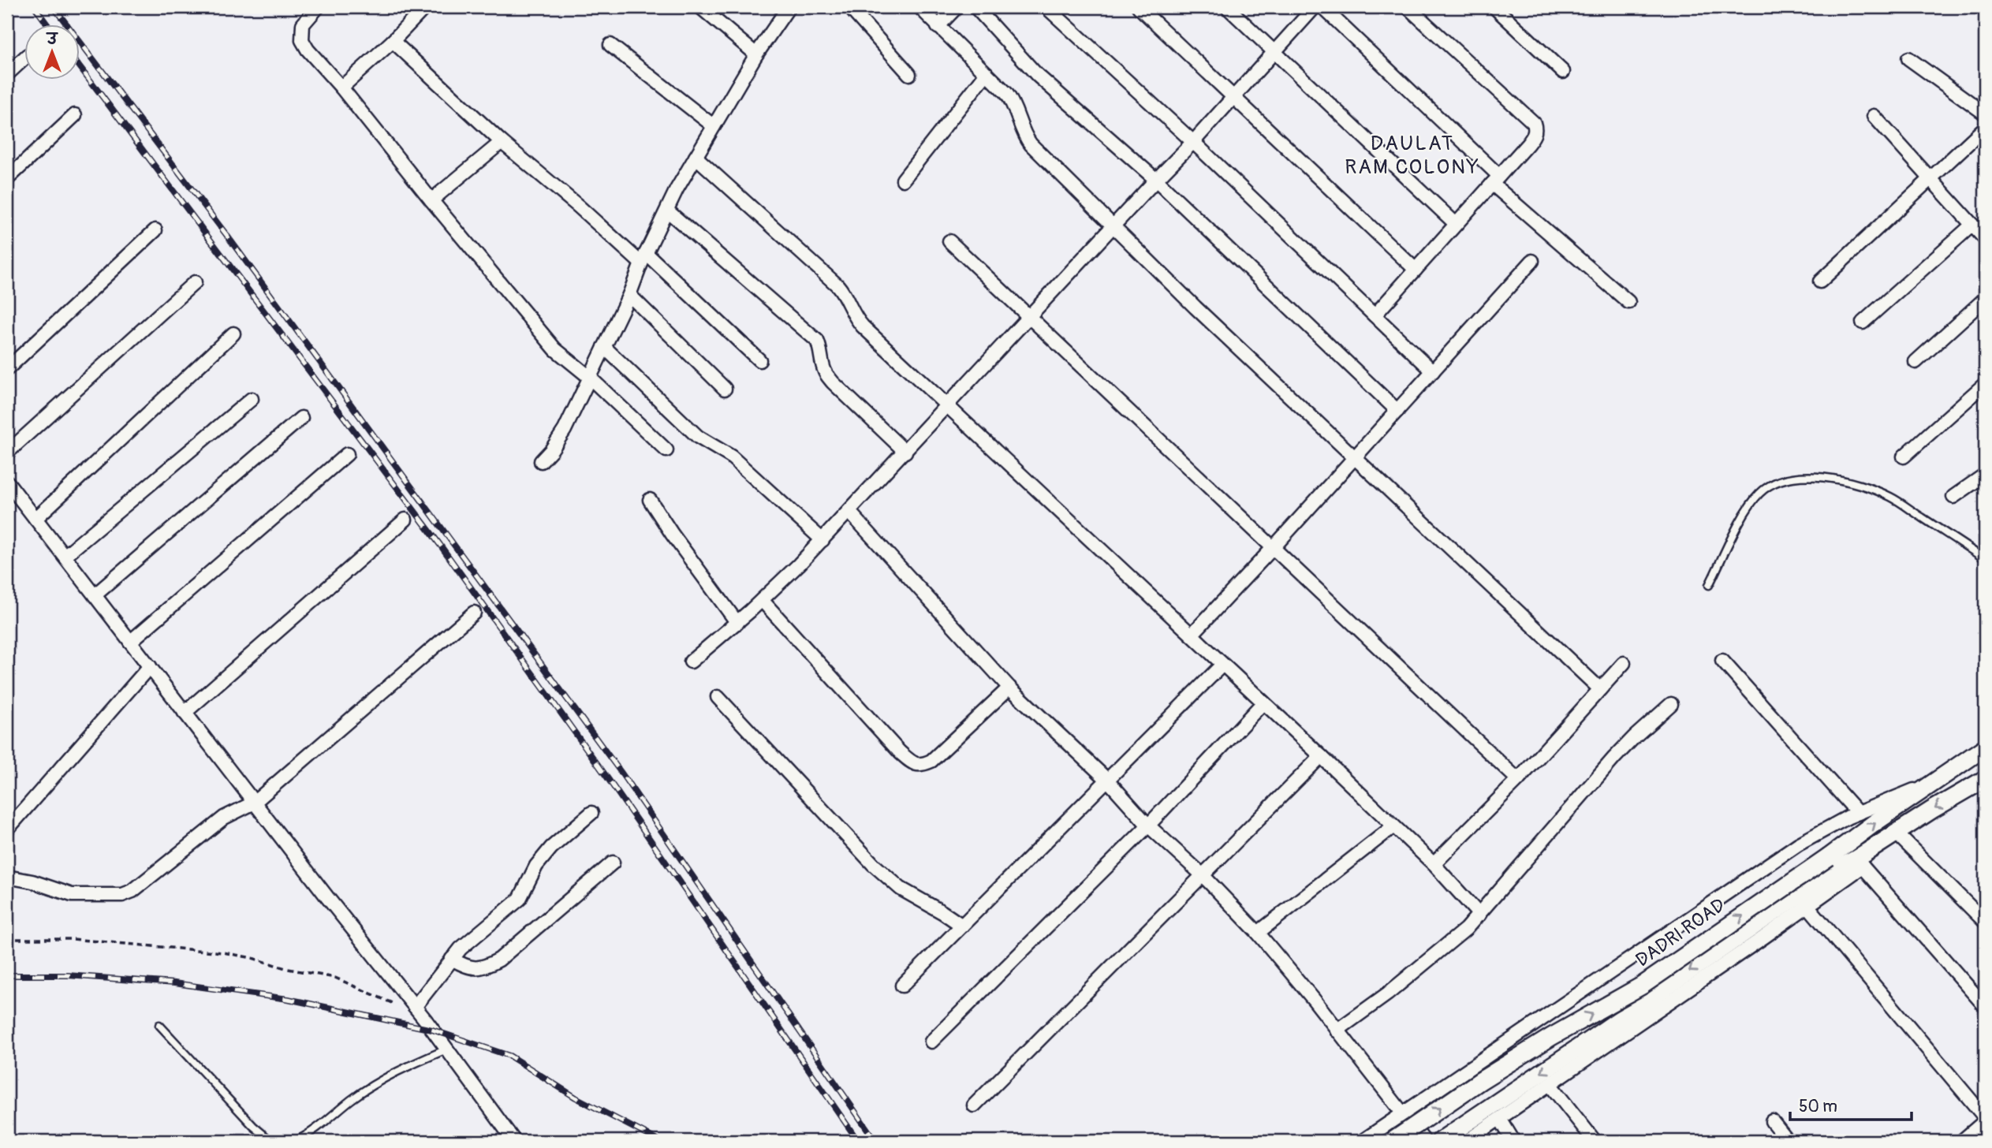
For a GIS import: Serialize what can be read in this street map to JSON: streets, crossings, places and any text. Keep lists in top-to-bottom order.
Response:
{
  "streets": {
    "street": ["DADRI ROAD"]
  },
  "districts": ["DAULAT RAM COLONY"],
  "scale_bar": "50 m",
  "north": "top"
}
